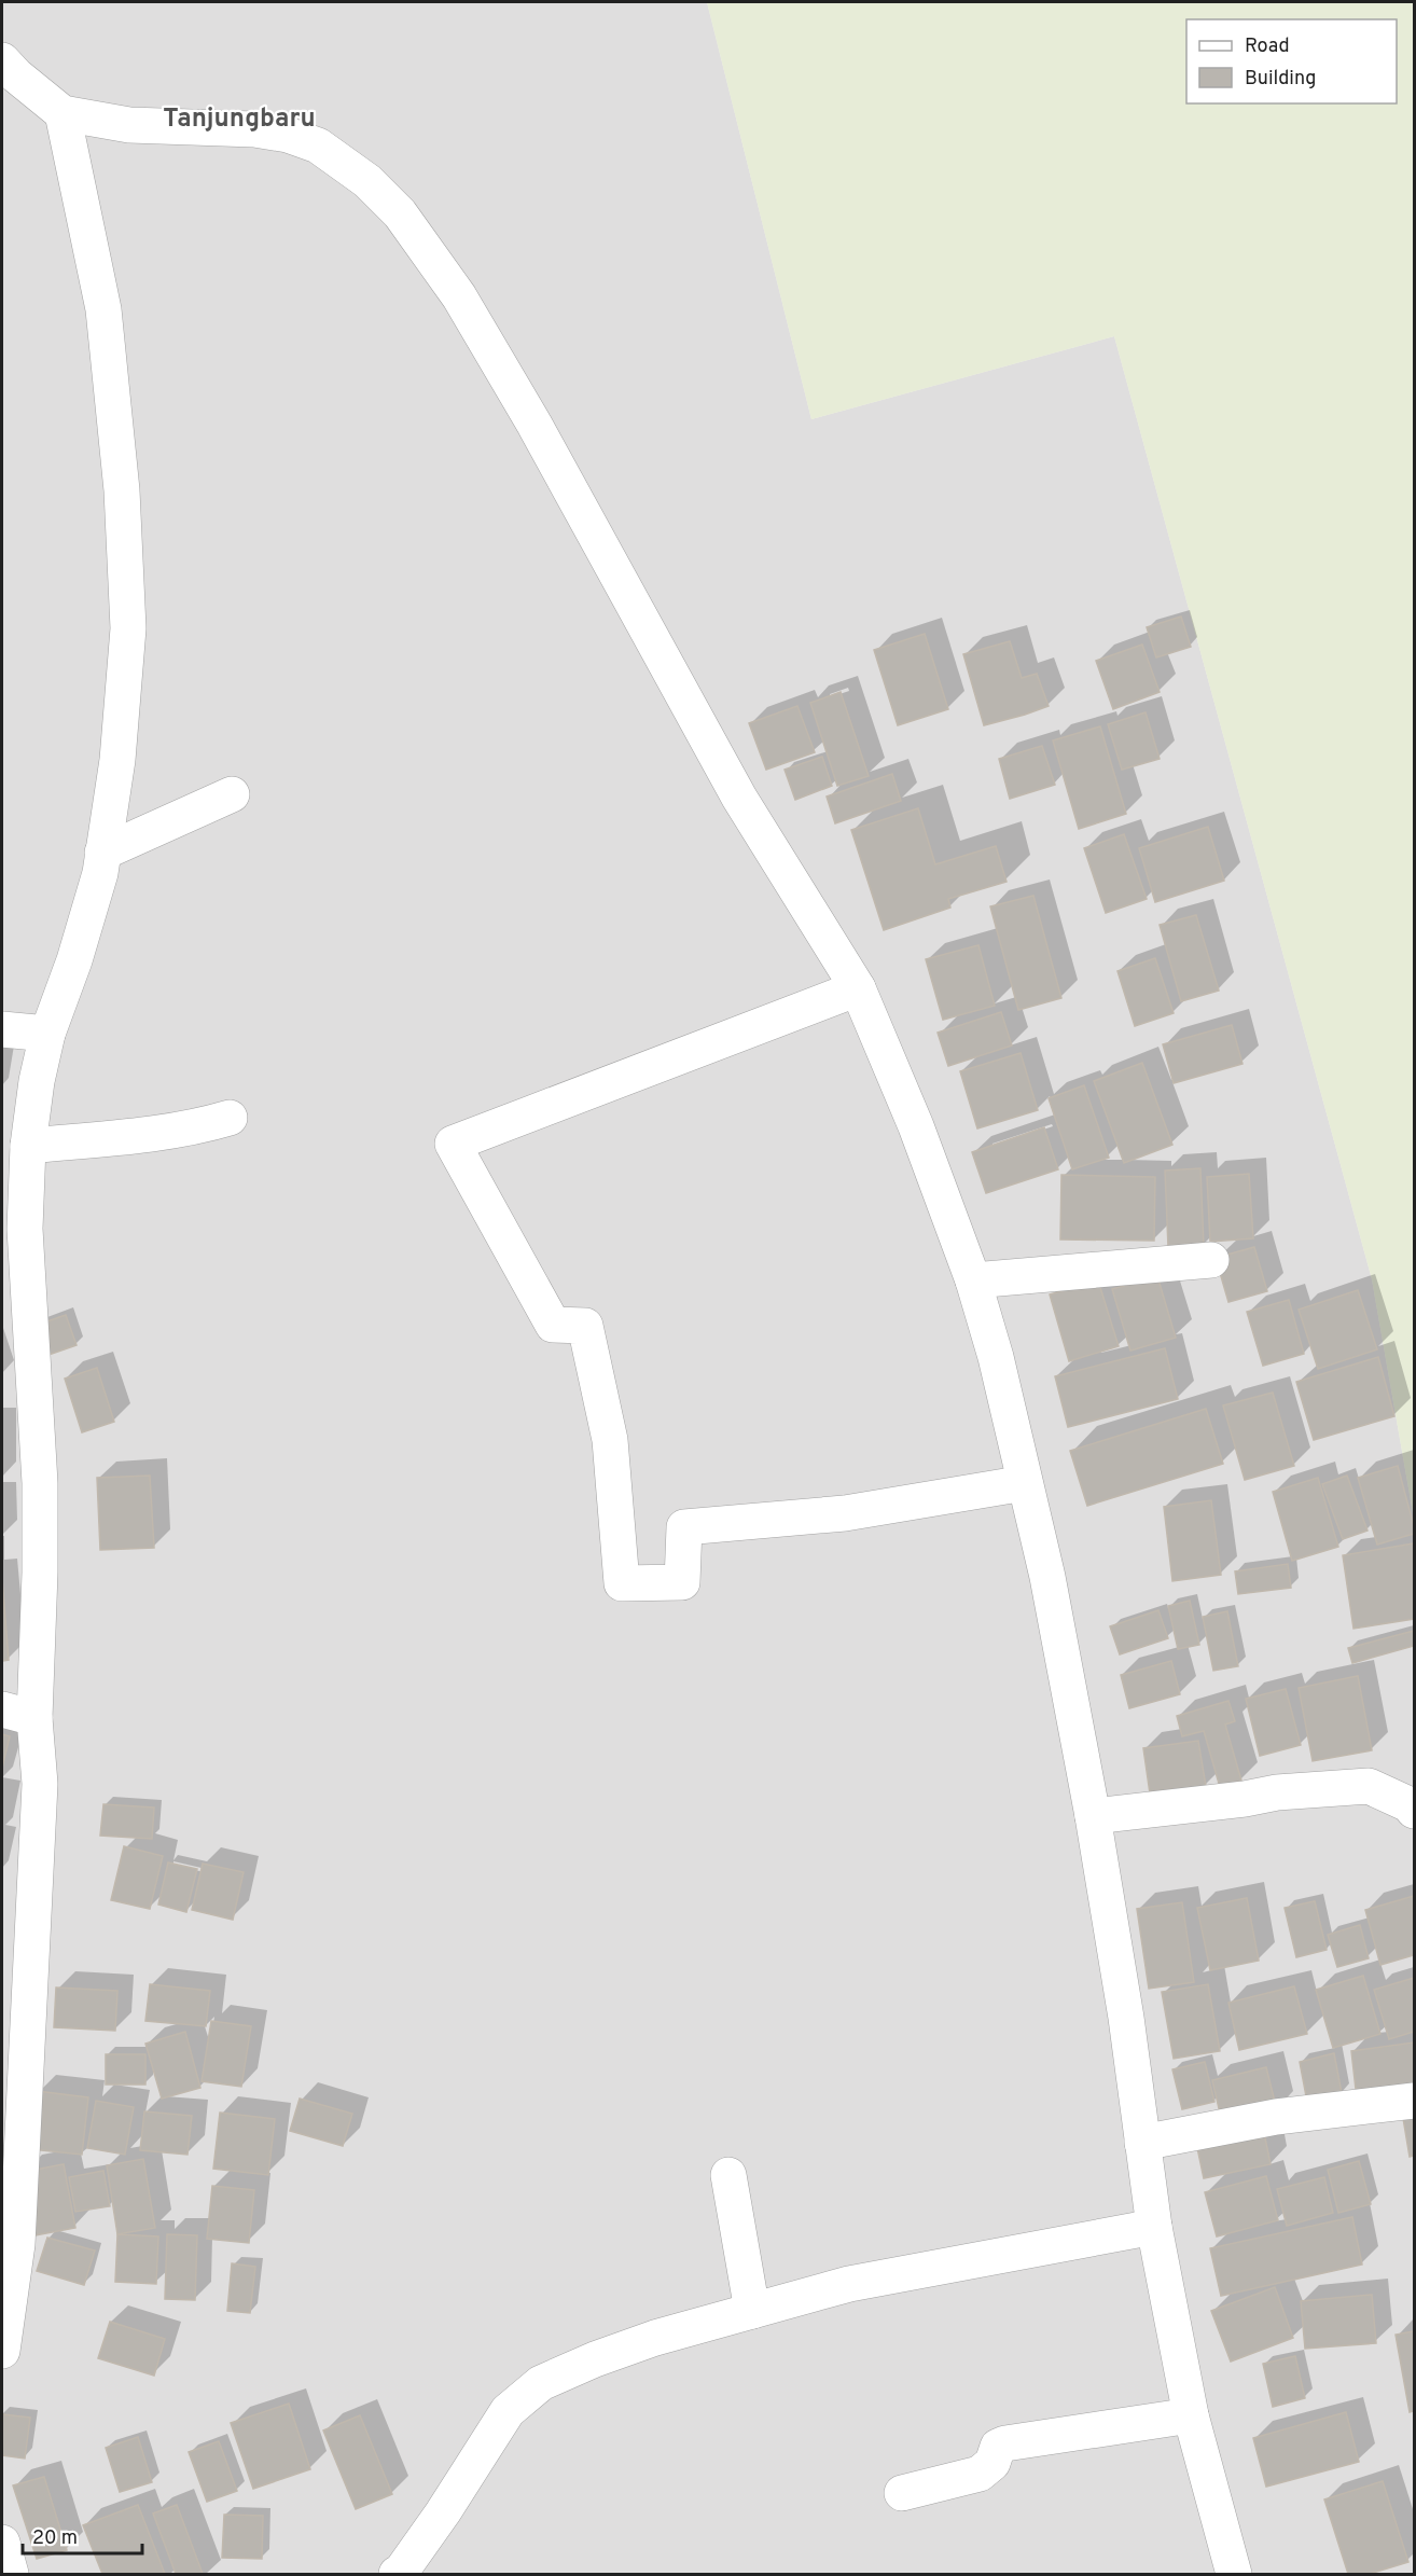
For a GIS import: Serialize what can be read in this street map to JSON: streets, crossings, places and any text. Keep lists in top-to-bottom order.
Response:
{
  "districts": ["Tanjungbaru"],
  "legend": ["Road", "Building"],
  "scale_bar": "20 m"
}
